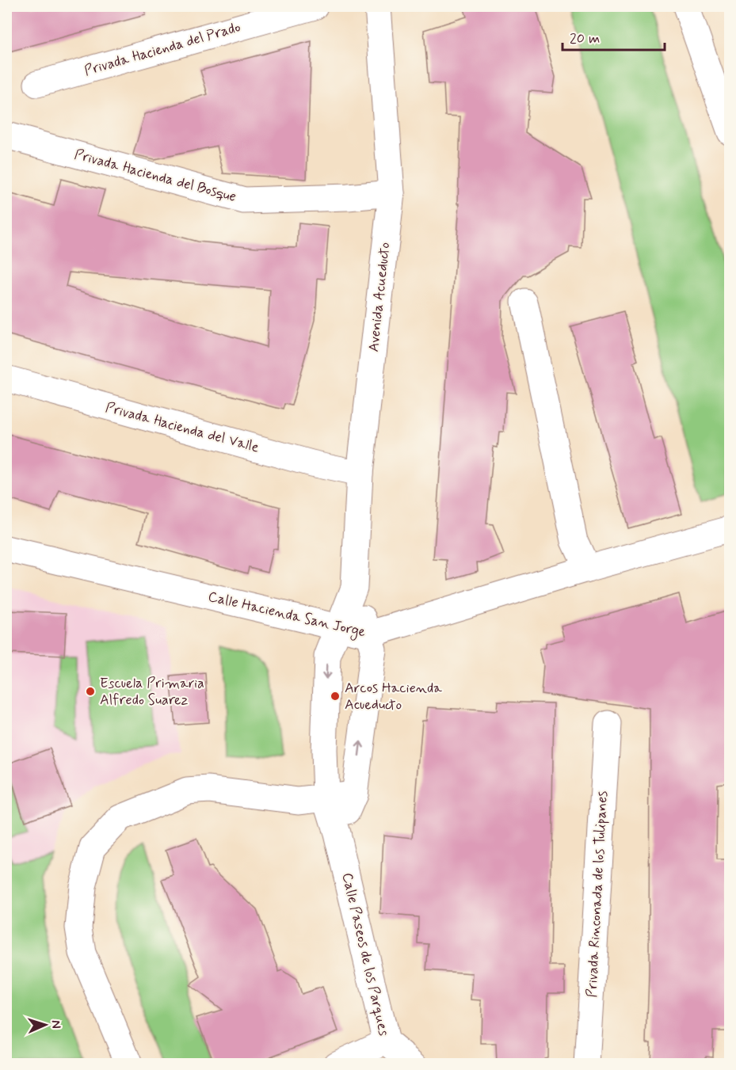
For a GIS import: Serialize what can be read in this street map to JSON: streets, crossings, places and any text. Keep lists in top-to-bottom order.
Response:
{
  "streets": {
    "street": [
      "Privada Hacienda del Prado",
      "Privada Hacienda del Bosque",
      "Avenida Acueducto",
      "Privada Hacienda del Valle",
      "Calle Hacienda San Jorge",
      "Privada Rinconada de los Tulipanes",
      "Calle Paseos de los Parques"
    ]
  },
  "crossings": [
    ["Privada Hacienda del Bosque", "Avenida Acueducto"],
    ["Avenida Acueducto", "Privada Hacienda del Valle"],
    ["Avenida Acueducto", "Calle Hacienda San Jorge"],
    ["Avenida Acueducto", "Calle Paseos de los Parques"]
  ],
  "places": ["Escuela Primaria Alfredo Suarez", "Arcos Hacienda Acueducto"],
  "scale_bar": "20 m",
  "north": "right"
}
